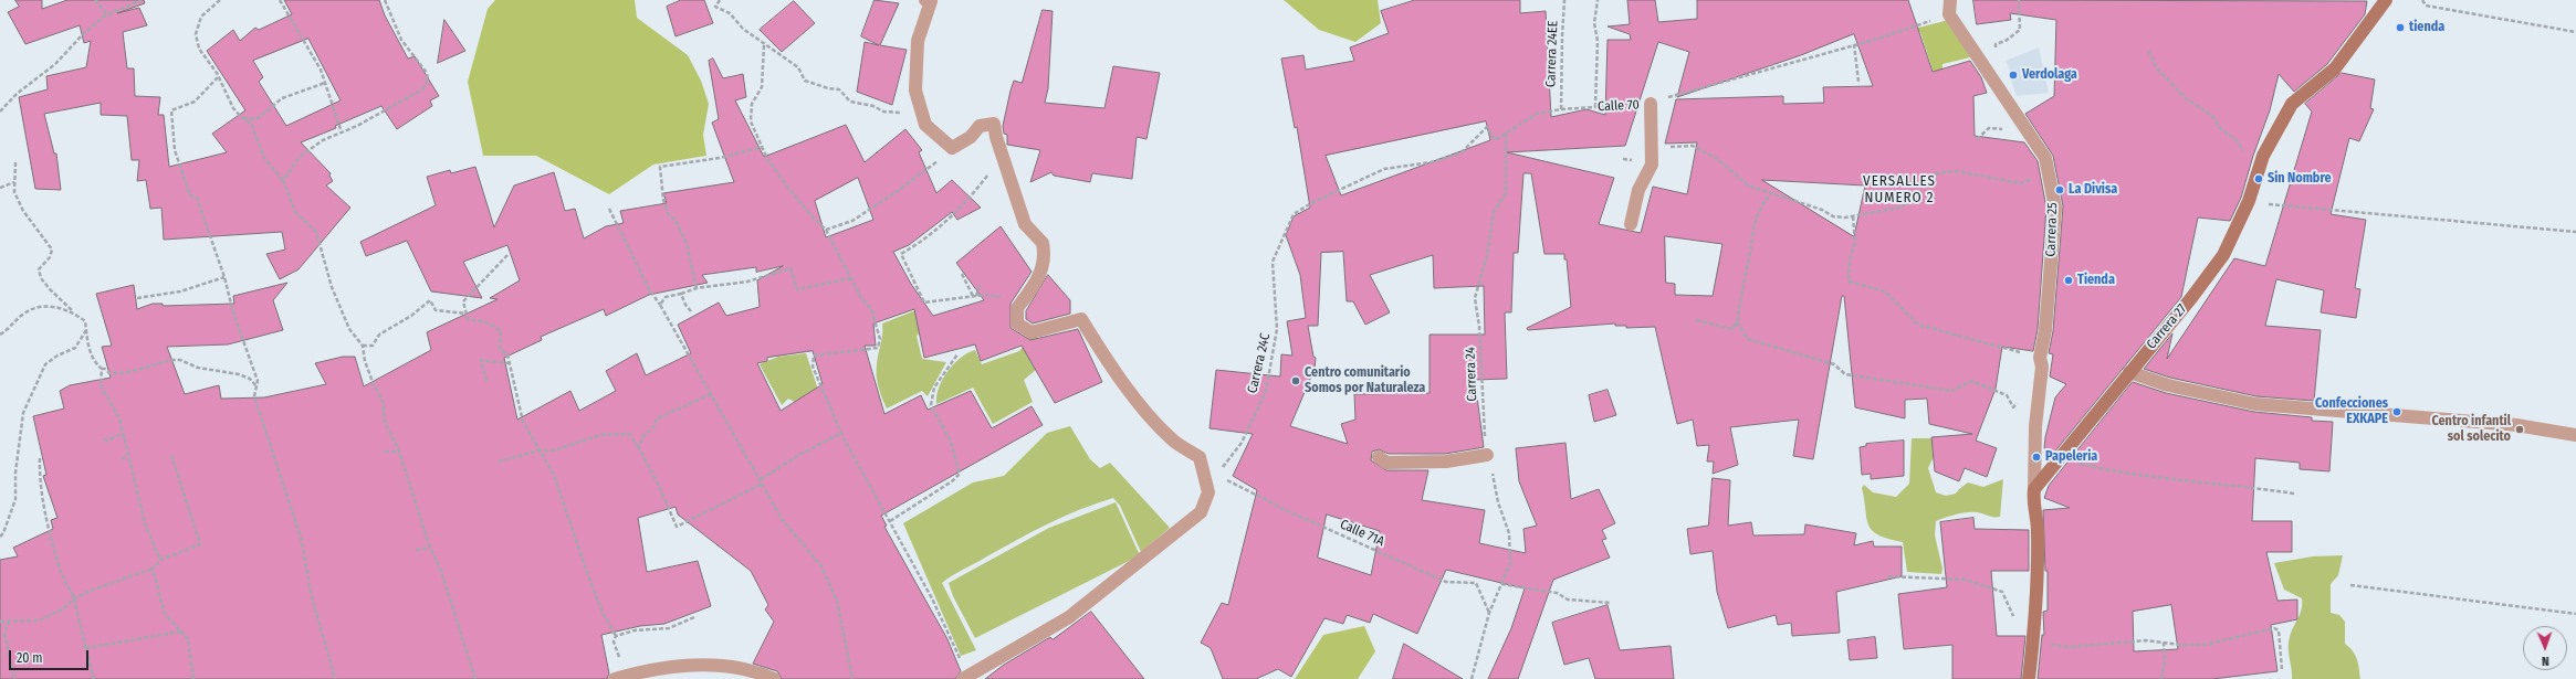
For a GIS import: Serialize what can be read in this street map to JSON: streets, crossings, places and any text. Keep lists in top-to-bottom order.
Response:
{
  "streets": {
    "street": ["Carrera 25", "Carrera 27"],
    "path": [
      "Carrera 24EE",
      "Calle 70",
      "Carrera 24C",
      "Carrera 24",
      "Calle 71A"
    ]
  },
  "crossings": [
    ["Carrera 24EE", "Calle 70"],
    ["Calle 70", "Carrera 25"],
    ["Calle 70", "Carrera 24C"],
    ["Calle 70", "Carrera 24"],
    ["Carrera 25", "Carrera 27"],
    ["Carrera 24C", "Carrera 24"],
    ["Carrera 24", "Calle 71A"]
  ],
  "districts": ["VERSALLES NUMERO 2"],
  "places": [
    "tienda",
    "Verdolaga",
    "Sin Nombre",
    "La Divisa",
    "Tienda",
    "Centro comunitario Somos por Naturaleza",
    "Confecciones EXKAPE",
    "Centro infantil sol solecito",
    "Papeleria"
  ],
  "scale_bar": "20 m",
  "north": "bottom"
}
